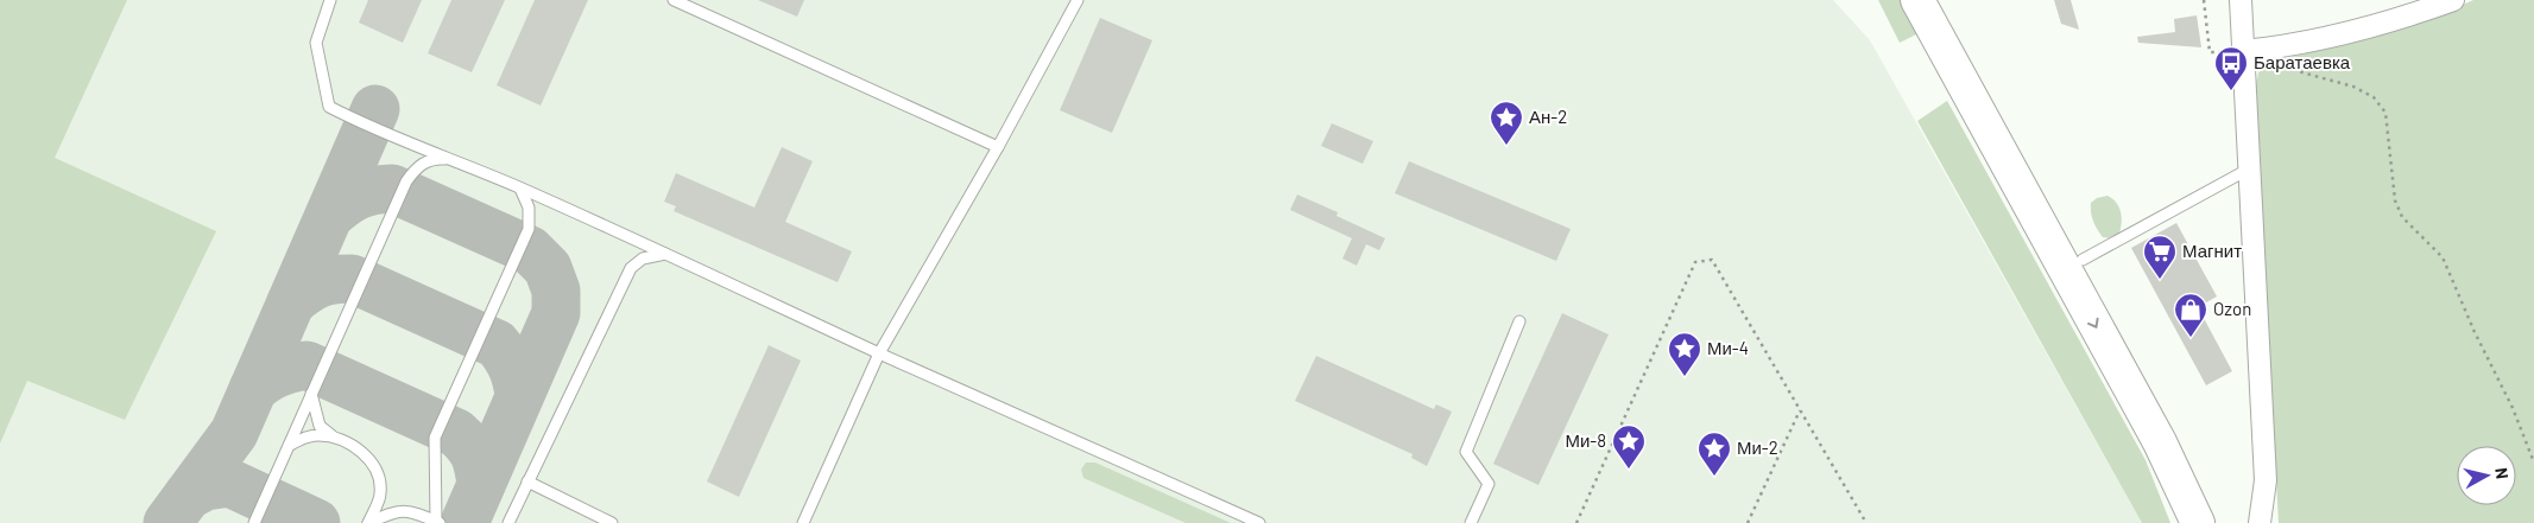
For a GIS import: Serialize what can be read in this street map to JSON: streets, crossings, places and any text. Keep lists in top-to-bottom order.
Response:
{
  "places": {
    "bus stop": ["Баратаевка"],
    "place": [
      "Ан-2",
      "Ми-4",
      "Ми-8",
      "Ми-2"
    ],
    "supermarket": ["Магнит"],
    "shop": ["Ozon"]
  },
  "north": "right"
}
